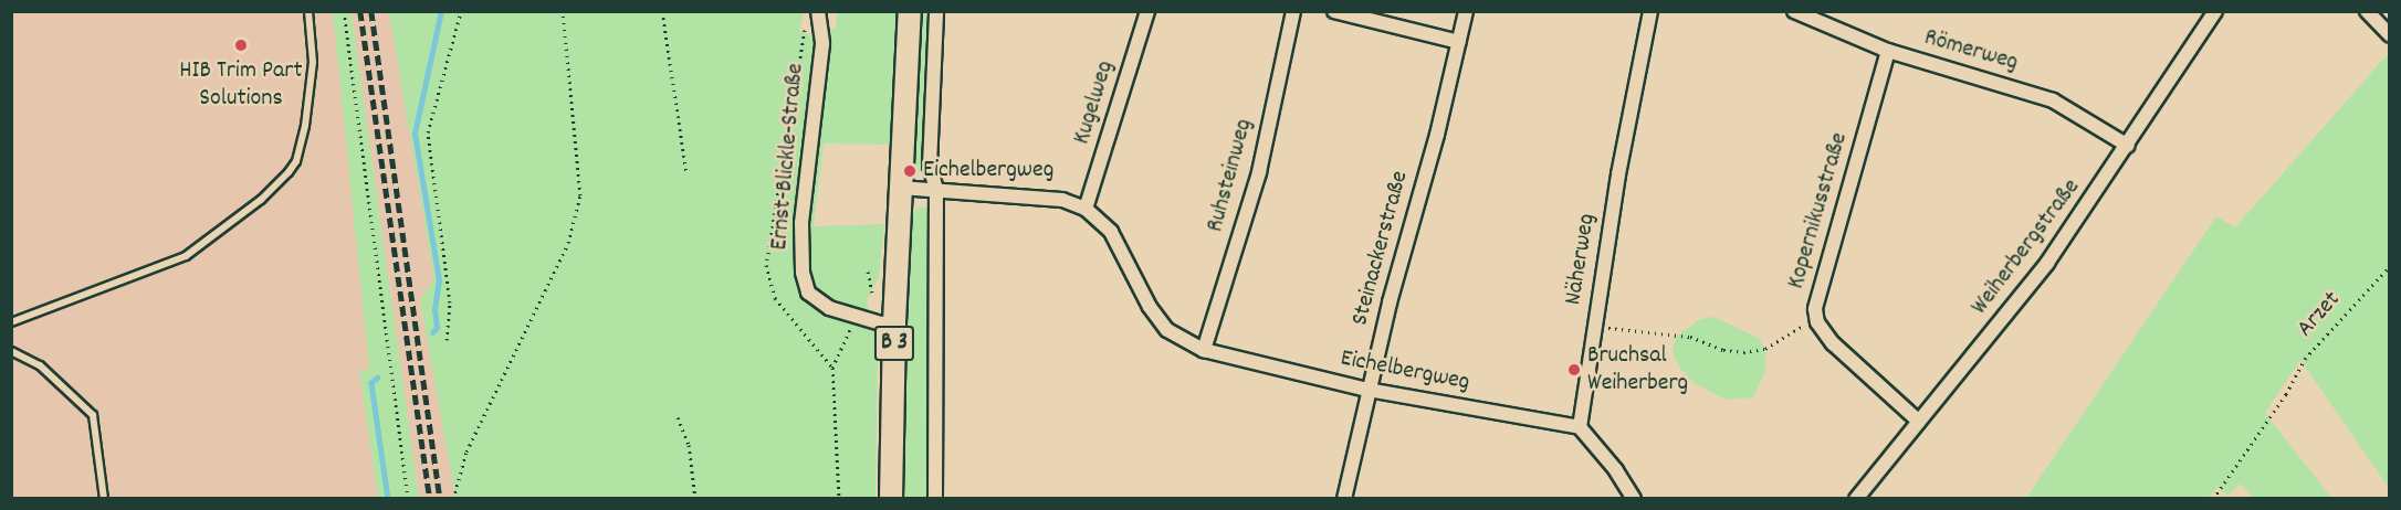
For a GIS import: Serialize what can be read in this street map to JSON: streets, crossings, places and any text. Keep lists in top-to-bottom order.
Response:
{
  "streets": {
    "main road": ["B 3"],
    "street": [
      "Römerweg",
      "Kugelweg",
      "Ernst-Blickle-Straße",
      "Ruhsteinweg",
      "Kopernikusstraße",
      "Weiherbergstraße",
      "Steinackerstraße",
      "Näherweg",
      "Eichelbergweg"
    ],
    "path": ["Arzet"]
  },
  "crossings": [
    ["Römerweg", "Kopernikusstraße"],
    ["Römerweg", "Weiherbergstraße"],
    ["Kugelweg", "Eichelbergweg"],
    ["Ernst-Blickle-Straße", "B 3"],
    ["Ruhsteinweg", "Eichelbergweg"],
    ["Kopernikusstraße", "Weiherbergstraße"],
    ["Steinackerstraße", "Eichelbergweg"],
    ["Näherweg", "Eichelbergweg"],
    ["B 3", "Eichelbergweg"]
  ],
  "places": ["HIB Trim Part Solutions", "Eichelbergweg", "Bruchsal Weiherberg"]
}
